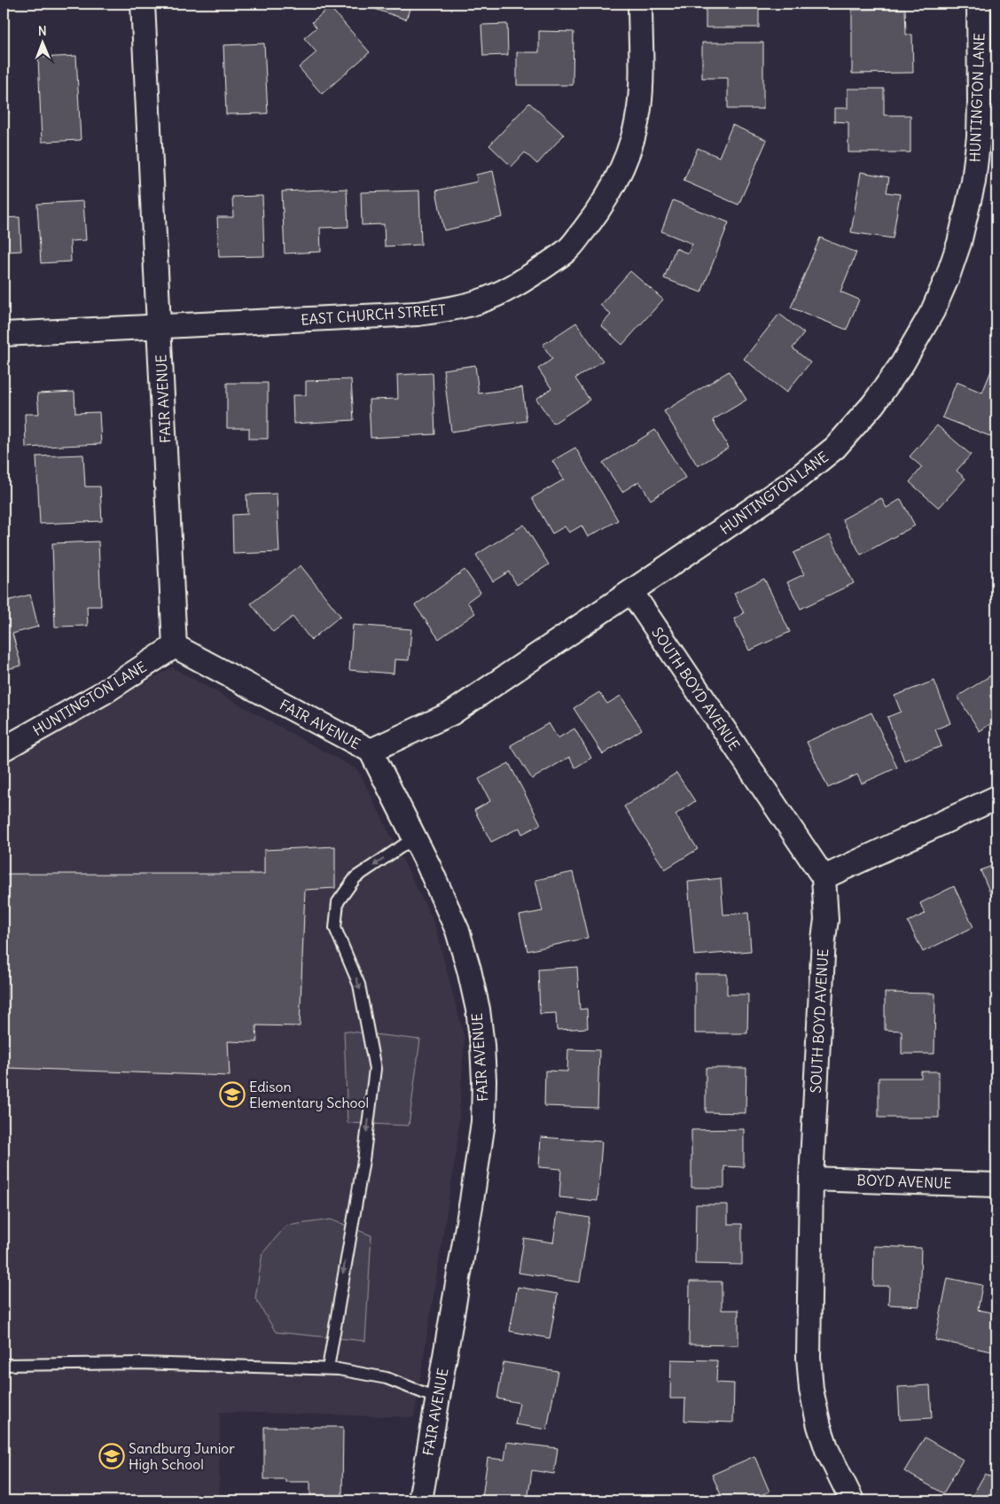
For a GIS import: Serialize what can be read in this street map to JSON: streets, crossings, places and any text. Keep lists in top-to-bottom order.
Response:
{
  "streets": {
    "street": [
      "HUNTINGTON LANE",
      "EAST CHURCH STREET",
      "FAIR AVENUE",
      "SOUTH BOYD AVENUE",
      "BOYD AVENUE"
    ]
  },
  "crossings": [
    ["HUNTINGTON LANE", "FAIR AVENUE"],
    ["HUNTINGTON LANE", "SOUTH BOYD AVENUE"],
    ["EAST CHURCH STREET", "FAIR AVENUE"],
    ["SOUTH BOYD AVENUE", "BOYD AVENUE"]
  ],
  "places": {
    "school or university": ["Edison Elementary School", "Sandburg Junior High School"]
  },
  "north": "top"
}
